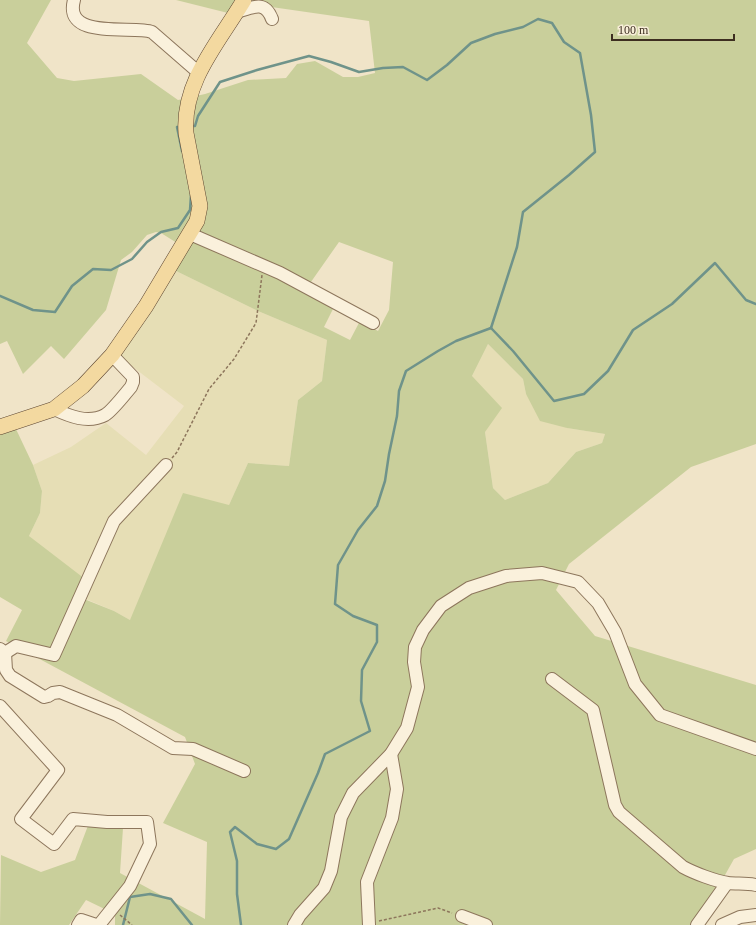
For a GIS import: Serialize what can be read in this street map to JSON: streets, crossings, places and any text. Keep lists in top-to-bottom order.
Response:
{
  "scale_bar": "100 m"
}
